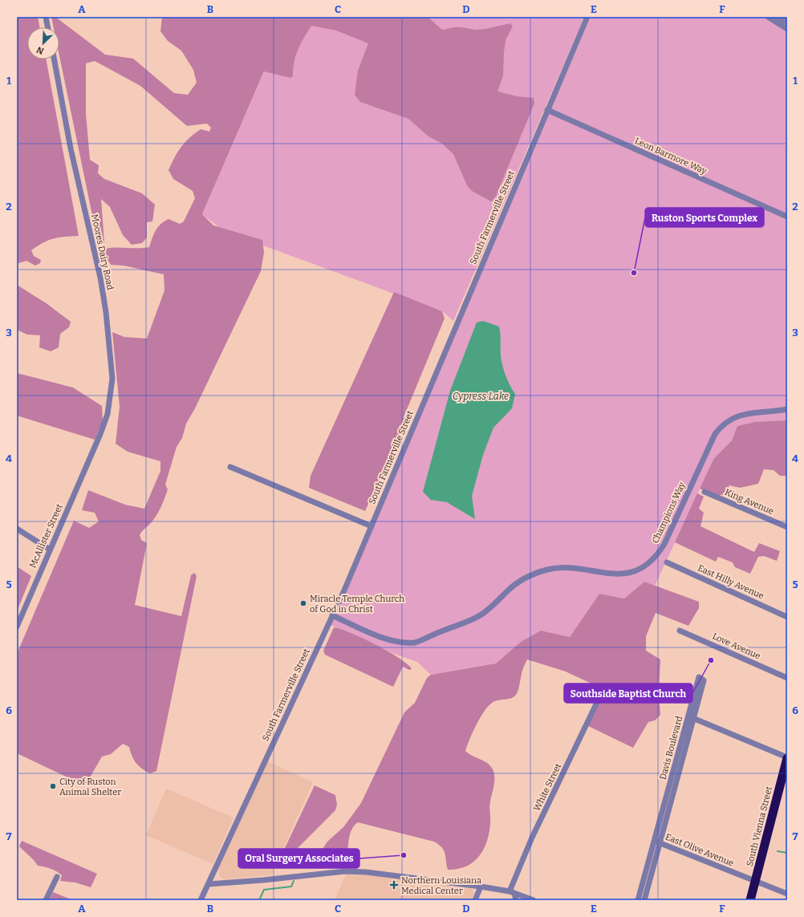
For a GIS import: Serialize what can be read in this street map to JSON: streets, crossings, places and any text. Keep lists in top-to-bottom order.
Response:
{
  "streets": {
    "highway": ["South Vienna Street"],
    "street": [
      "Leon Barmore Way",
      "South Farmerville Street",
      "Moores Dairy Road",
      "King Avenue",
      "Champions Way",
      "McAllister Street",
      "East Hilly Avenue",
      "Love Avenue",
      "Davis Boulevard",
      "White Street",
      "East Olive Avenue"
    ]
  },
  "crossings": [
    ["Leon Barmore Way", "South Farmerville Street"],
    ["South Farmerville Street", "Champions Way"],
    ["Moores Dairy Road", "McAllister Street"],
    ["Davis Boulevard", "East Olive Avenue"],
    ["South Vienna Street", "East Olive Avenue"]
  ],
  "water": ["Cypress Lake"],
  "places": {
    "other": [
      "Ruston Sports Complex",
      "Miracle Temple Church of God in Christ",
      "Southside Baptist Church",
      "City of Ruston Animal Shelter",
      "Oral Surgery Associates"
    ],
    "health": ["Northern Louisiana Medical Center"]
  },
  "north": "bottom left",
  "grid": {
    "columns": [
      "A",
      "B",
      "C",
      "D",
      "E",
      "F"
    ],
    "rows": [
      "1",
      "2",
      "3",
      "4",
      "5",
      "6",
      "7"
    ]
  }
}
